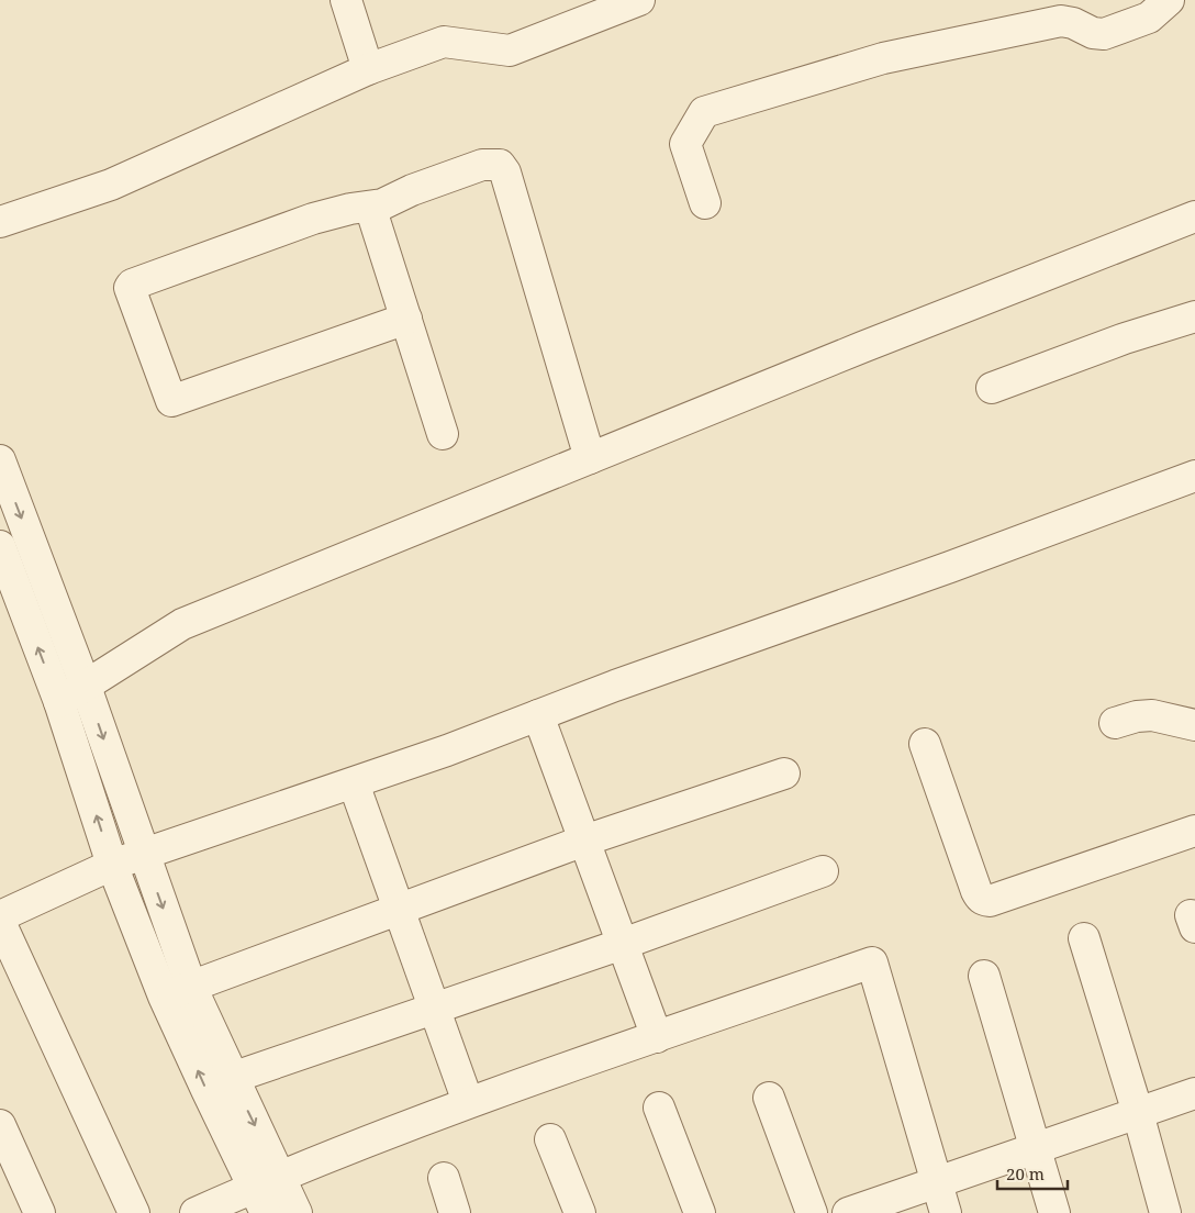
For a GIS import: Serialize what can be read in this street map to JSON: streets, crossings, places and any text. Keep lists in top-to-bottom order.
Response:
{
  "scale_bar": "20 m"
}
